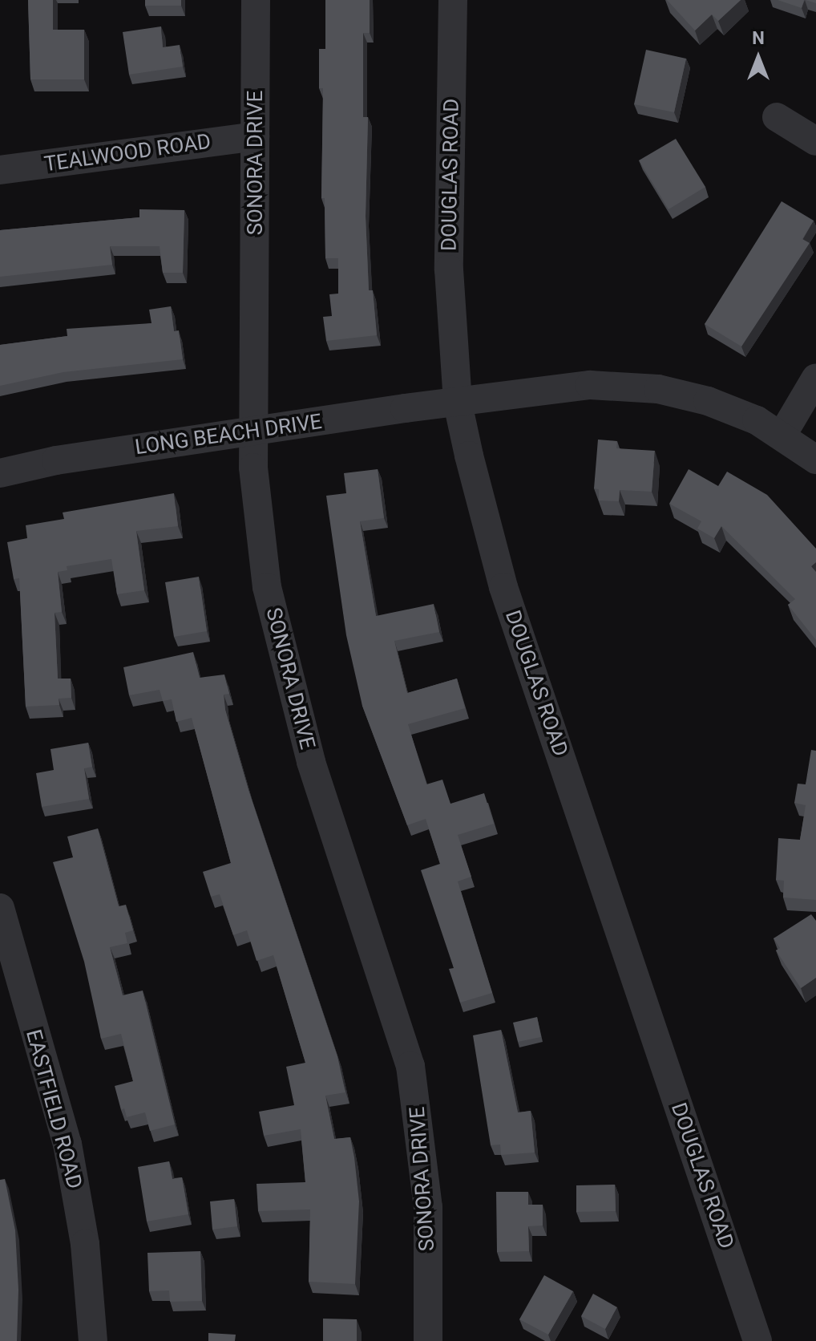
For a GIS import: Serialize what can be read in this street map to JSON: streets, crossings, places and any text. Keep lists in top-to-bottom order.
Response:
{
  "streets": {
    "street": [
      "TEALWOOD ROAD",
      "SONORA DRIVE",
      "DOUGLAS ROAD",
      "LONG BEACH DRIVE",
      "EASTFIELD ROAD"
    ]
  },
  "crossings": [
    ["TEALWOOD ROAD", "SONORA DRIVE"],
    ["SONORA DRIVE", "LONG BEACH DRIVE"],
    ["DOUGLAS ROAD", "LONG BEACH DRIVE"]
  ],
  "north": "top"
}
